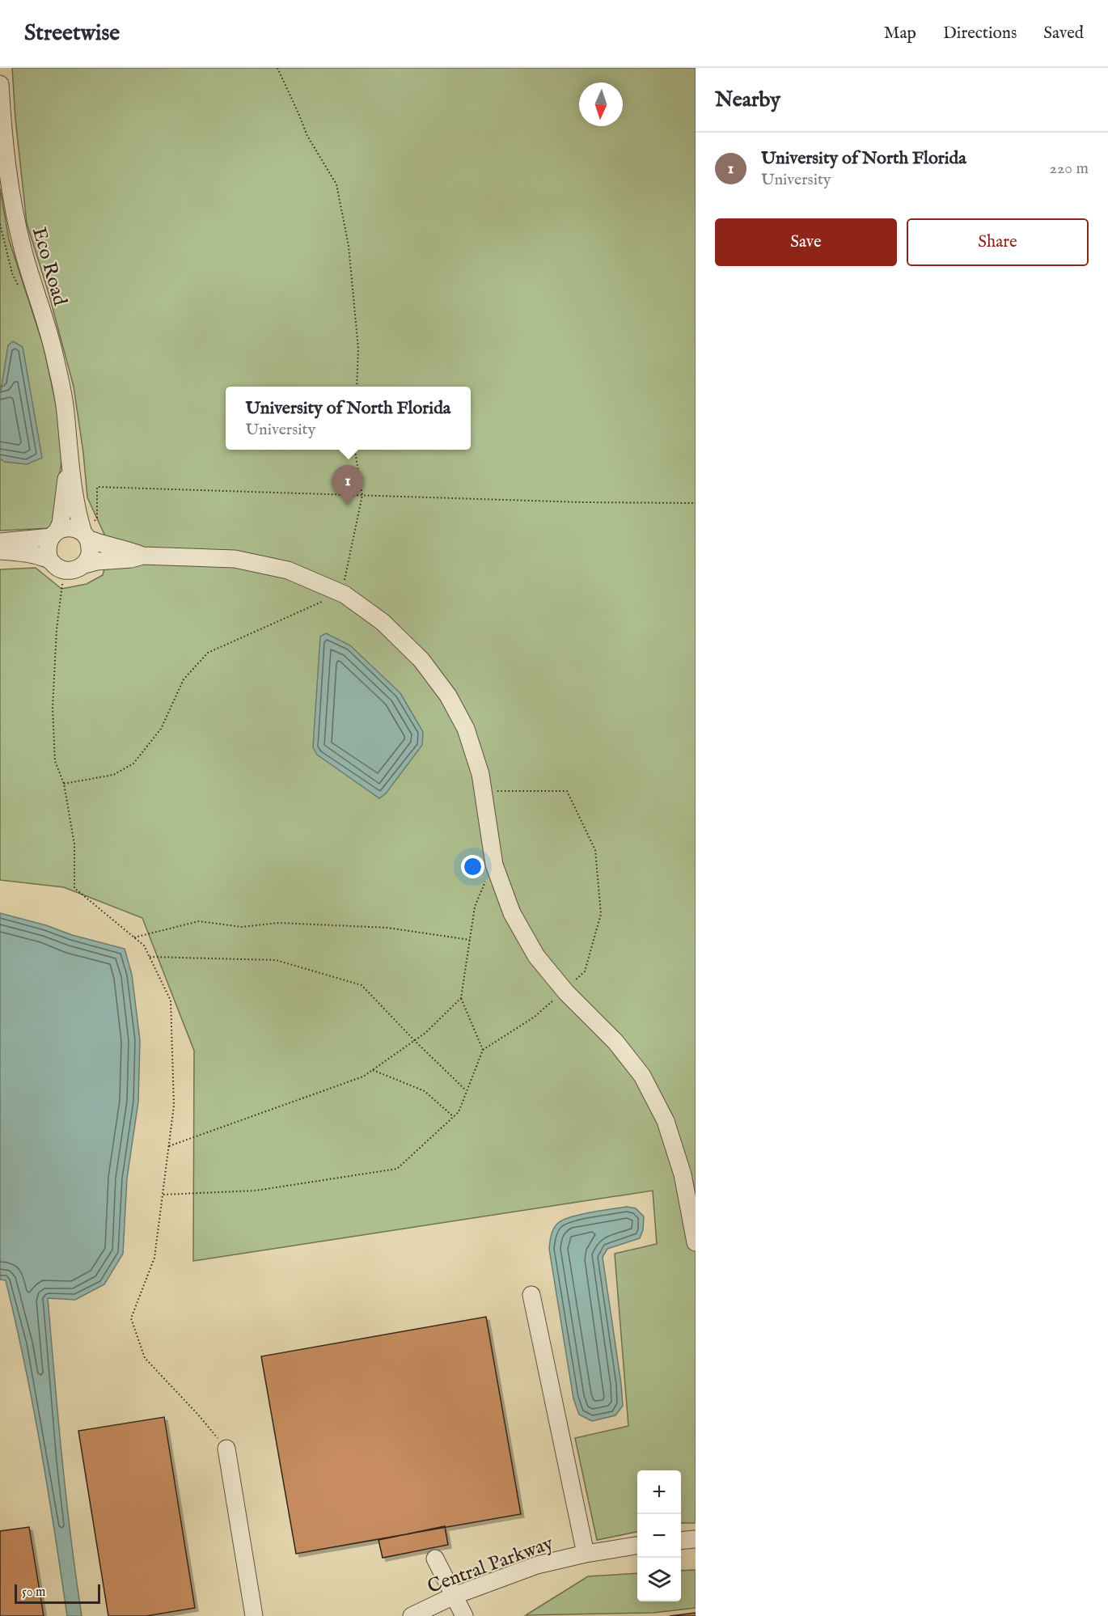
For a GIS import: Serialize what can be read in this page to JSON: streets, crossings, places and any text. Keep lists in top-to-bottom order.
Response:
{
  "streets": {
    "street": ["Eco Road", "Central Parkway"]
  },
  "scale_bar": "50 m",
  "north": "bottom",
  "page": {
    "header": "Streetwise",
    "nav": ["Map", "Directions", "Saved"],
    "heading": "Nearby",
    "list": [
      {
        "mark": "1",
        "name": "University of North Florida",
        "note": "University",
        "value": "220 m"
      }
    ],
    "buttons": ["Save", "Share"],
    "popup": ["University of North Florida", "University"],
    "pins": "1",
    "map_buttons": ["+", "−"],
    "scale": "50 m"
  }
}
